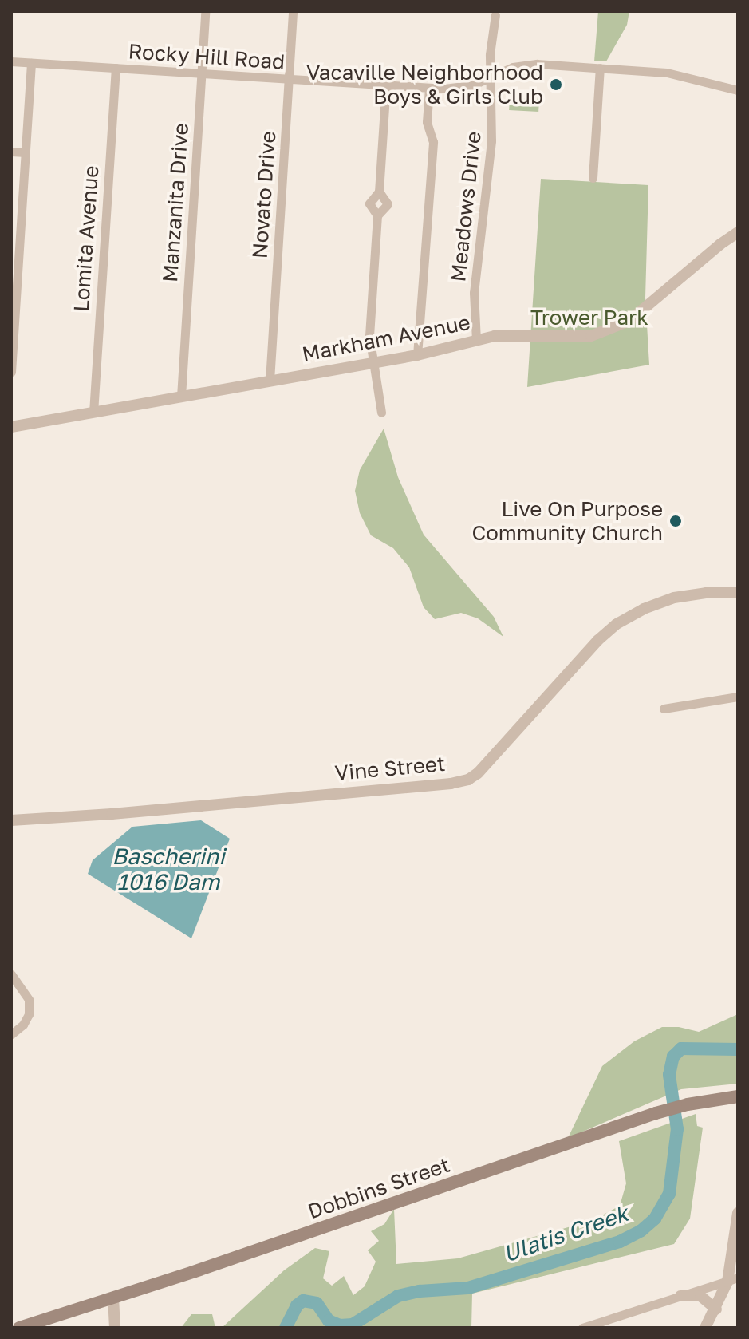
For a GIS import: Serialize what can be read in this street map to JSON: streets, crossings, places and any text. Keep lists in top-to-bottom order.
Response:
{
  "streets": {
    "main road": ["Dobbins Street"],
    "street": [
      "Rocky Hill Road",
      "Novato Drive",
      "Manzanita Drive",
      "Meadows Drive",
      "Lomita Avenue",
      "Markham Avenue",
      "Vine Street"
    ]
  },
  "crossings": [
    ["Rocky Hill Road", "Novato Drive"],
    ["Rocky Hill Road", "Manzanita Drive"],
    ["Rocky Hill Road", "Meadows Drive"],
    ["Rocky Hill Road", "Lomita Avenue"],
    ["Novato Drive", "Markham Avenue"],
    ["Manzanita Drive", "Markham Avenue"],
    ["Meadows Drive", "Markham Avenue"],
    ["Lomita Avenue", "Markham Avenue"]
  ],
  "water": ["Bascherini 1016 Dam", "Ulatis Creek"],
  "parks": ["Trower Park"],
  "places": ["Vacaville Neighborhood Boys & Girls Club", "Live On Purpose Community Church"]
}
